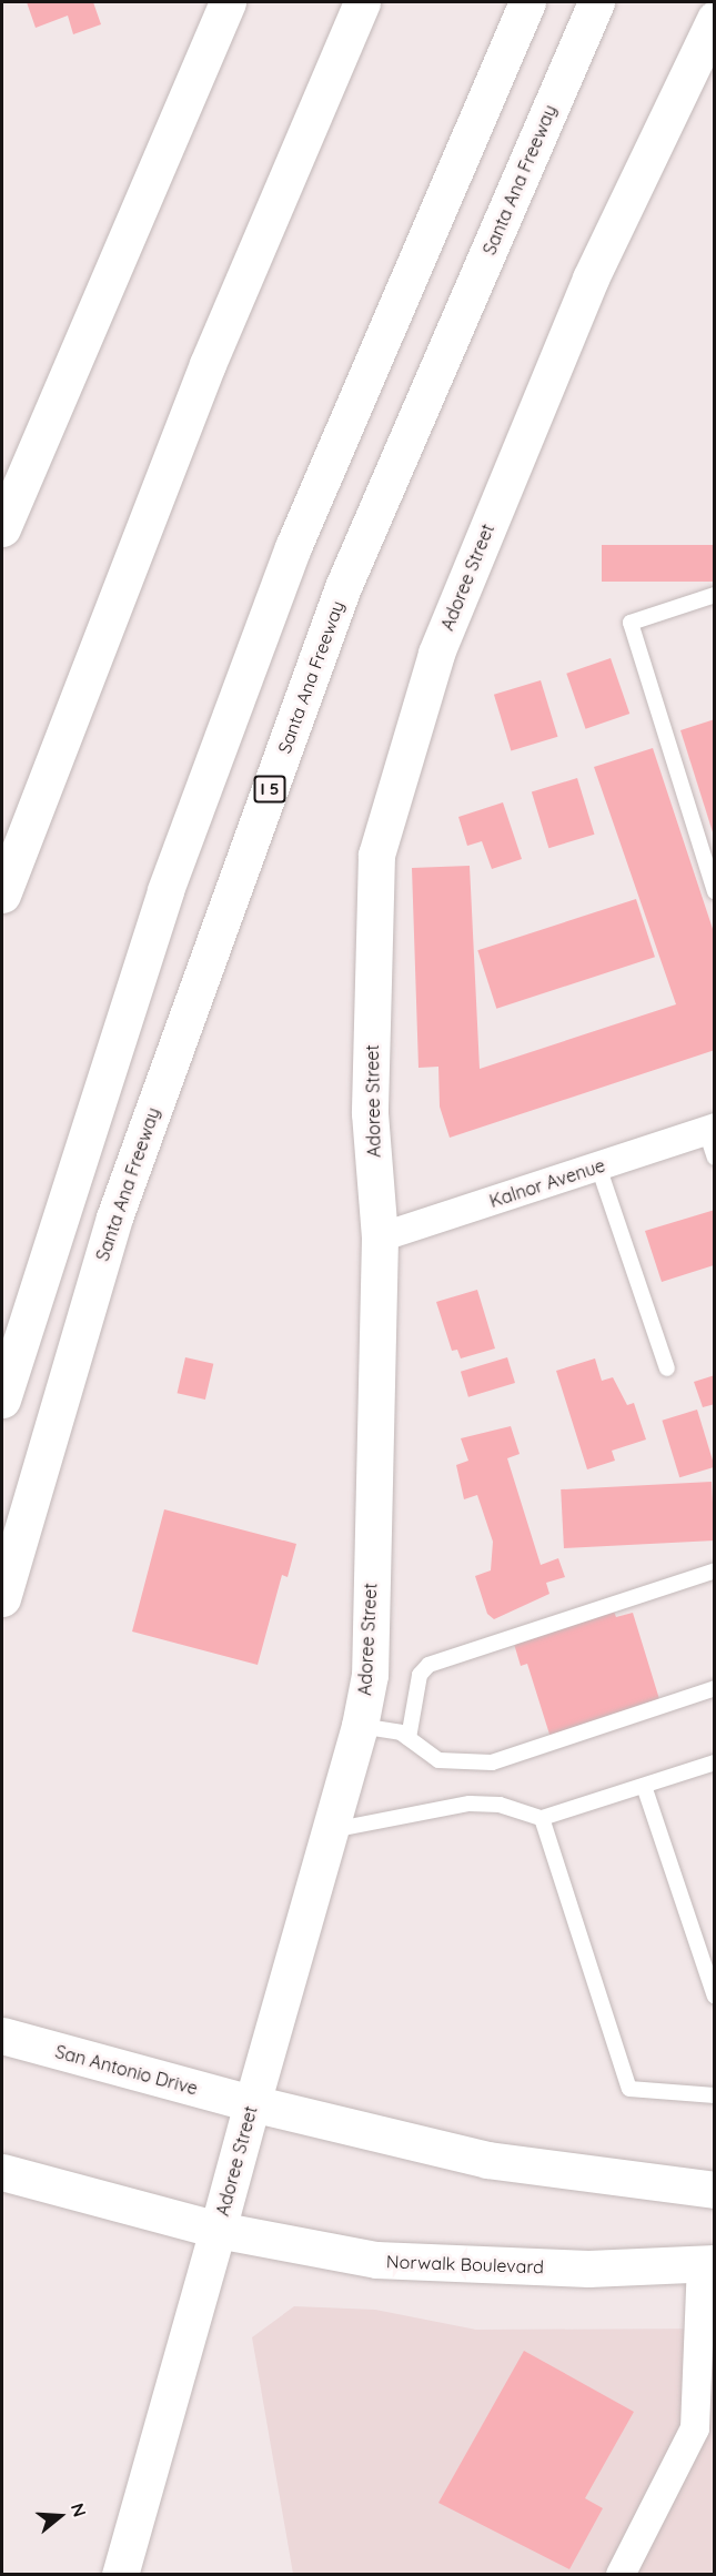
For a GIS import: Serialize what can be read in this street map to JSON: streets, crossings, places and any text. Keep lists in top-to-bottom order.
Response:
{
  "streets": {
    "main road": [
      "Santa Ana Freeway",
      "Adoree Street",
      "I 5",
      "San Antonio Drive",
      "Norwalk Boulevard"
    ],
    "street": ["Kalnor Avenue"]
  },
  "crossings": [
    ["Adoree Street", "Kalnor Avenue"],
    ["Adoree Street", "San Antonio Drive"],
    ["Adoree Street", "Norwalk Boulevard"]
  ],
  "north": "right"
}
